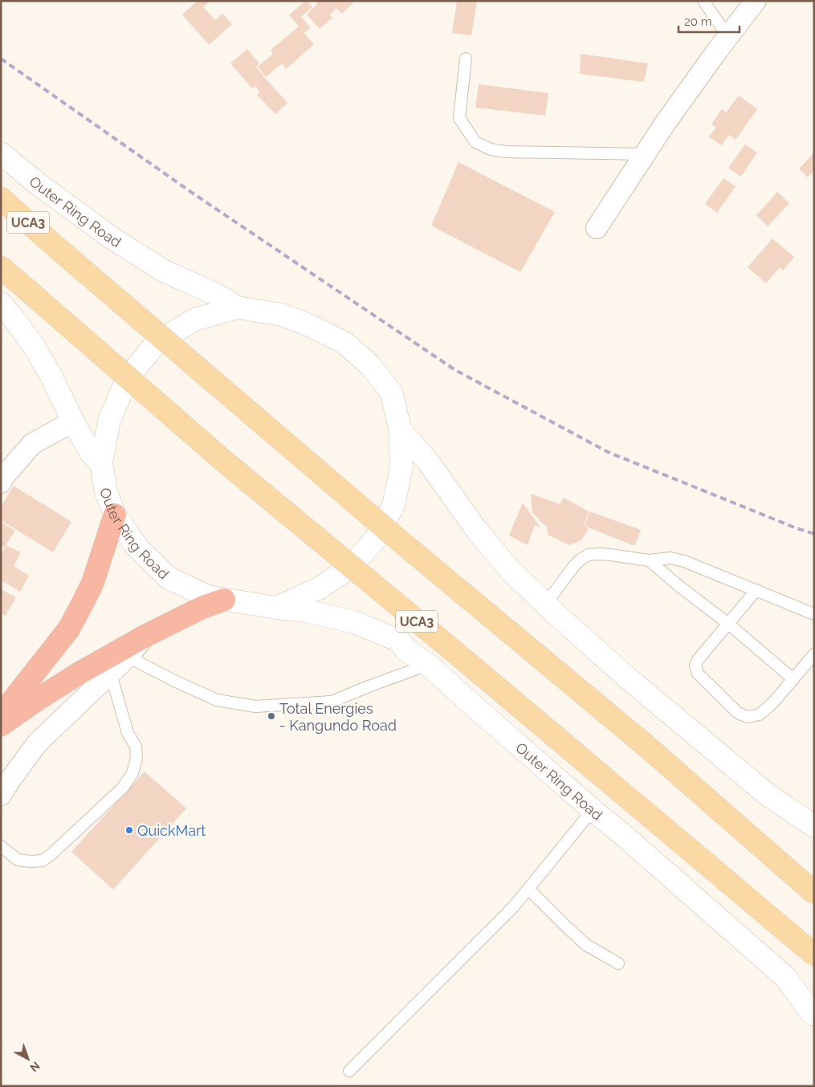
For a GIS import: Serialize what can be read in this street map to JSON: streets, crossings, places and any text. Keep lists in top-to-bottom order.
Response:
{
  "streets": {
    "main road": ["Outer Ring Road", "UCA3"]
  },
  "places": ["Total Energies - Kangundo Road", "QuickMart"],
  "scale_bar": "20 m",
  "north": "bottom right"
}
